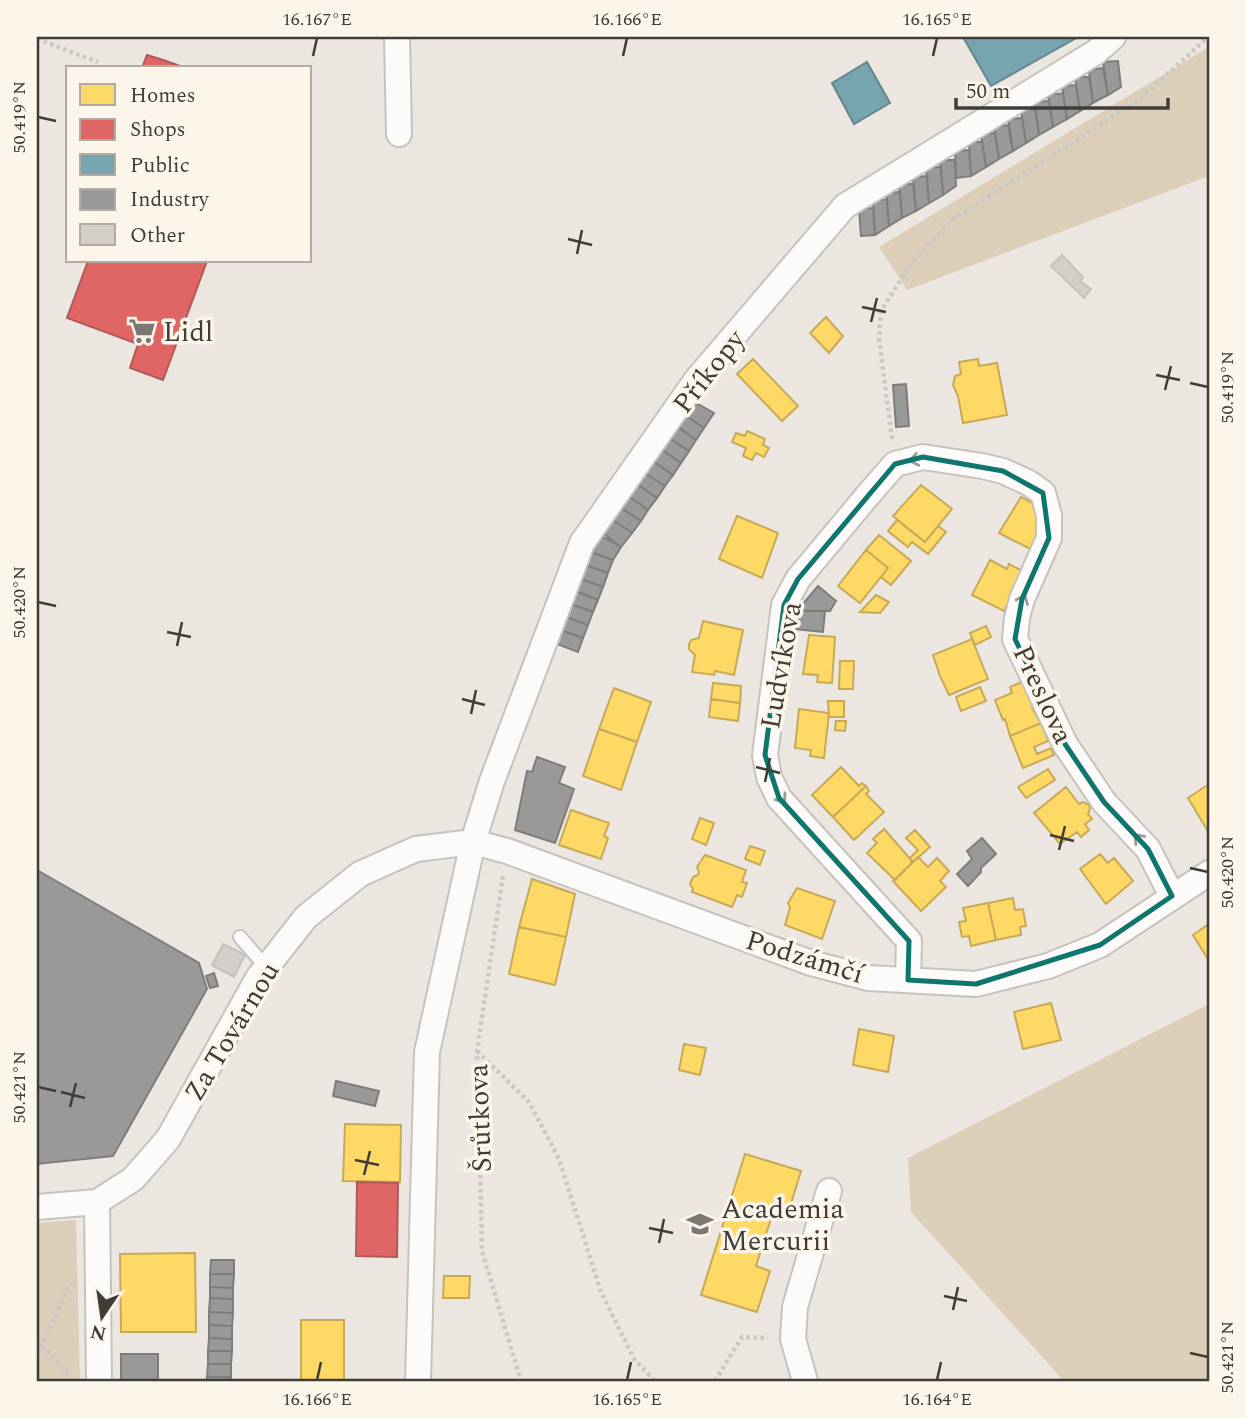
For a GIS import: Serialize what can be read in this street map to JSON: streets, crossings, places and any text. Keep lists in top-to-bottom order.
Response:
{
  "streets": {
    "street": [
      "Příkopy",
      "Ludvíkova",
      "Preslova",
      "Podzámčí",
      "Za Továrnou"
    ],
    "path": ["Šrůtkova"]
  },
  "crossings": [
    ["Příkopy", "Podzámčí"],
    ["Příkopy", "Za Továrnou"],
    ["Ludvíkova", "Preslova"],
    ["Ludvíkova", "Podzámčí"],
    ["Preslova", "Podzámčí"],
    ["Podzámčí", "Za Továrnou"],
    ["Podzámčí", "Šrůtkova"]
  ],
  "one_way": ["Ludvíkova", "Preslova"],
  "places": {
    "supermarket": ["Lidl"],
    "school or university": ["Academia Mercurii"]
  },
  "legend": [
    "Homes",
    "Shops",
    "Public",
    "Industry",
    "Other"
  ],
  "scale_bar": "50 m",
  "north": "bottom",
  "coordinates": [
    "16.167°E",
    "16.166°E",
    "16.165°E",
    "50.419°N",
    "50.420°N",
    "50.421°N",
    "16.164°E"
  ]
}
